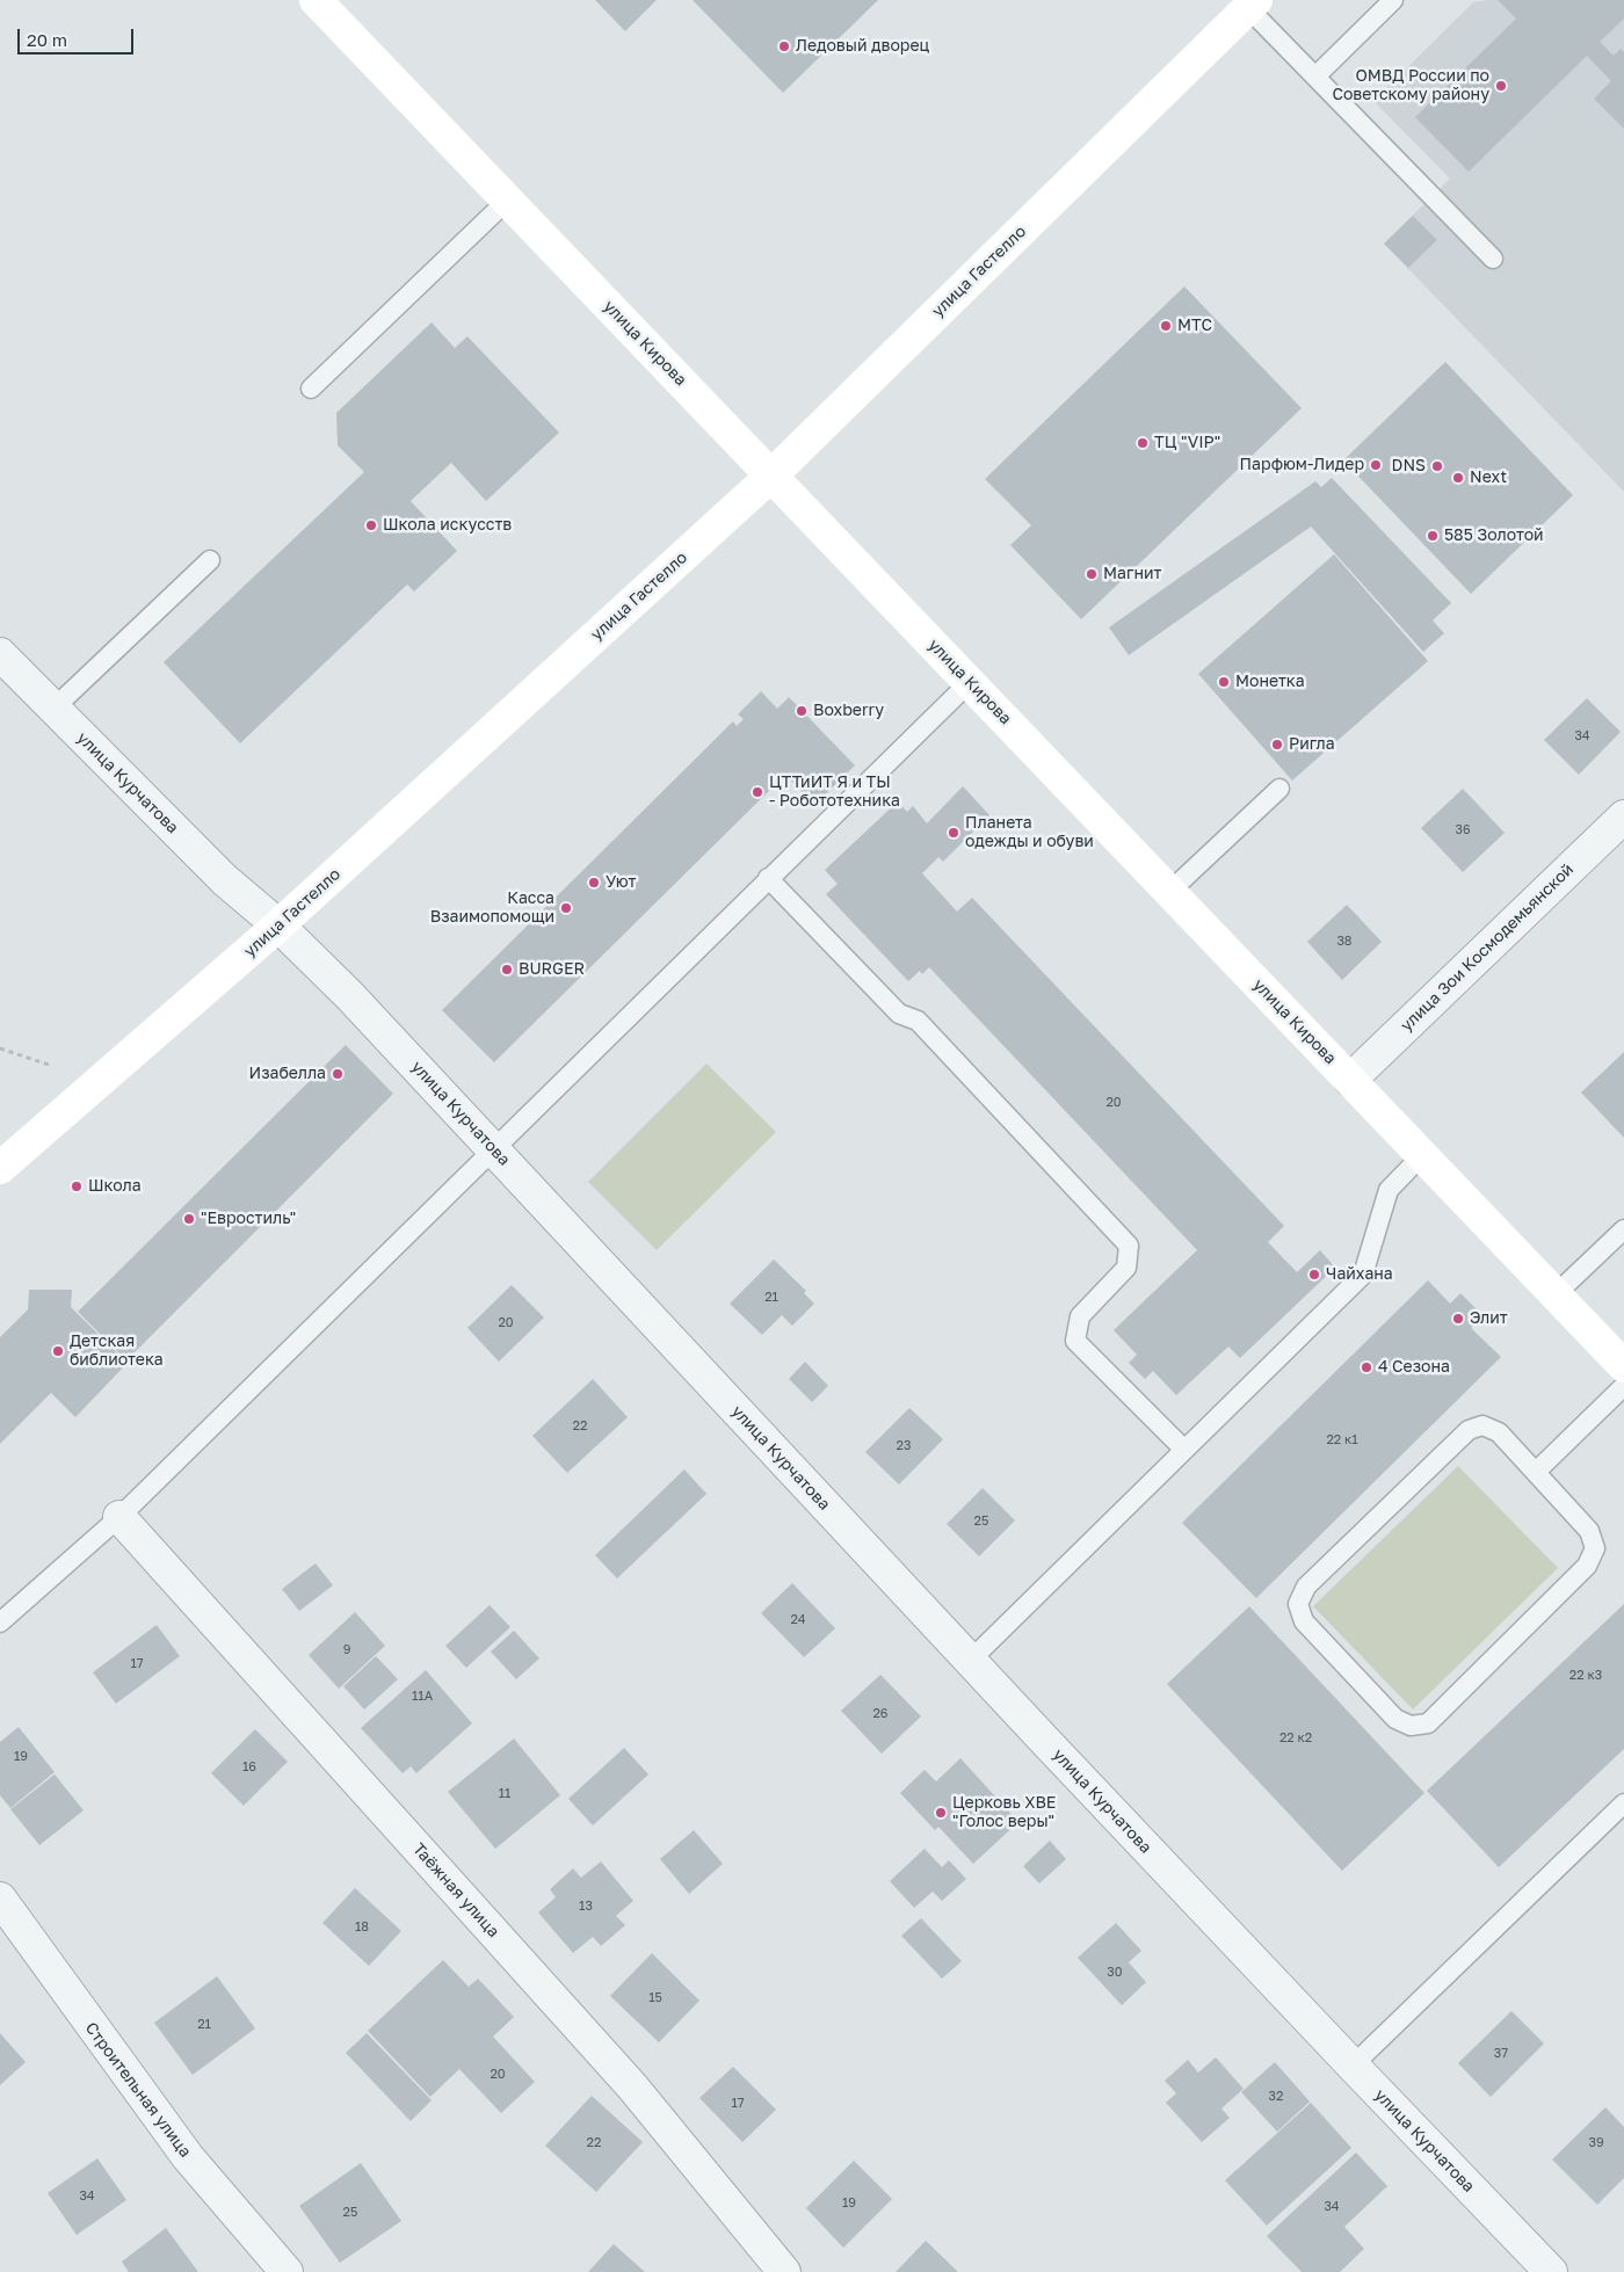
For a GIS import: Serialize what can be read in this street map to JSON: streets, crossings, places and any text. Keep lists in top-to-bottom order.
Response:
{
  "streets": {
    "street": [
      "улица Гастелло",
      "улица Кирова",
      "улица Курчатова",
      "улица Зои Космодемьянской",
      "Таёжная улица",
      "Строительная улица"
    ]
  },
  "crossings": [
    ["улица Гастелло", "улица Кирова"],
    ["улица Гастелло", "улица Курчатова"],
    ["улица Кирова", "улица Зои Космодемьянской"]
  ],
  "places": [
    "Ледовый дворец",
    "ОМВД России по Советскому району",
    "МТС",
    "ТЦ \"VIP\"",
    "Парфюм-Лидер",
    "DNS",
    "Next",
    "Школа искусств",
    "585 Золотой",
    "Магнит",
    "Монетка",
    "Boxberry",
    "Ригла",
    "ЦТТиИТ Я и ТЫ - Робототехника",
    "Планета одежды и обуви",
    "Уют",
    "Касса Взаимопомощи",
    "BURGER",
    "Изабелла",
    "Школа",
    "\"Евростиль\"",
    "Чайхана",
    "Элит",
    "Детская библиотека",
    "4 Сезона",
    "Церковь ХВЕ \"Голос веры\""
  ],
  "house_numbers": [
    "34",
    "36",
    "38",
    "20",
    "21",
    "20",
    "22",
    "22 к1",
    "23",
    "25",
    "24",
    "9",
    "17",
    "22 к3",
    "11А",
    "26",
    "22 к2",
    "19",
    "16",
    "11",
    "13",
    "18",
    "30",
    "15",
    "21",
    "37",
    "20",
    "32",
    "17",
    "22",
    "39",
    "34",
    "19",
    "34",
    "25"
  ],
  "scale_bar": "20 m"
}
